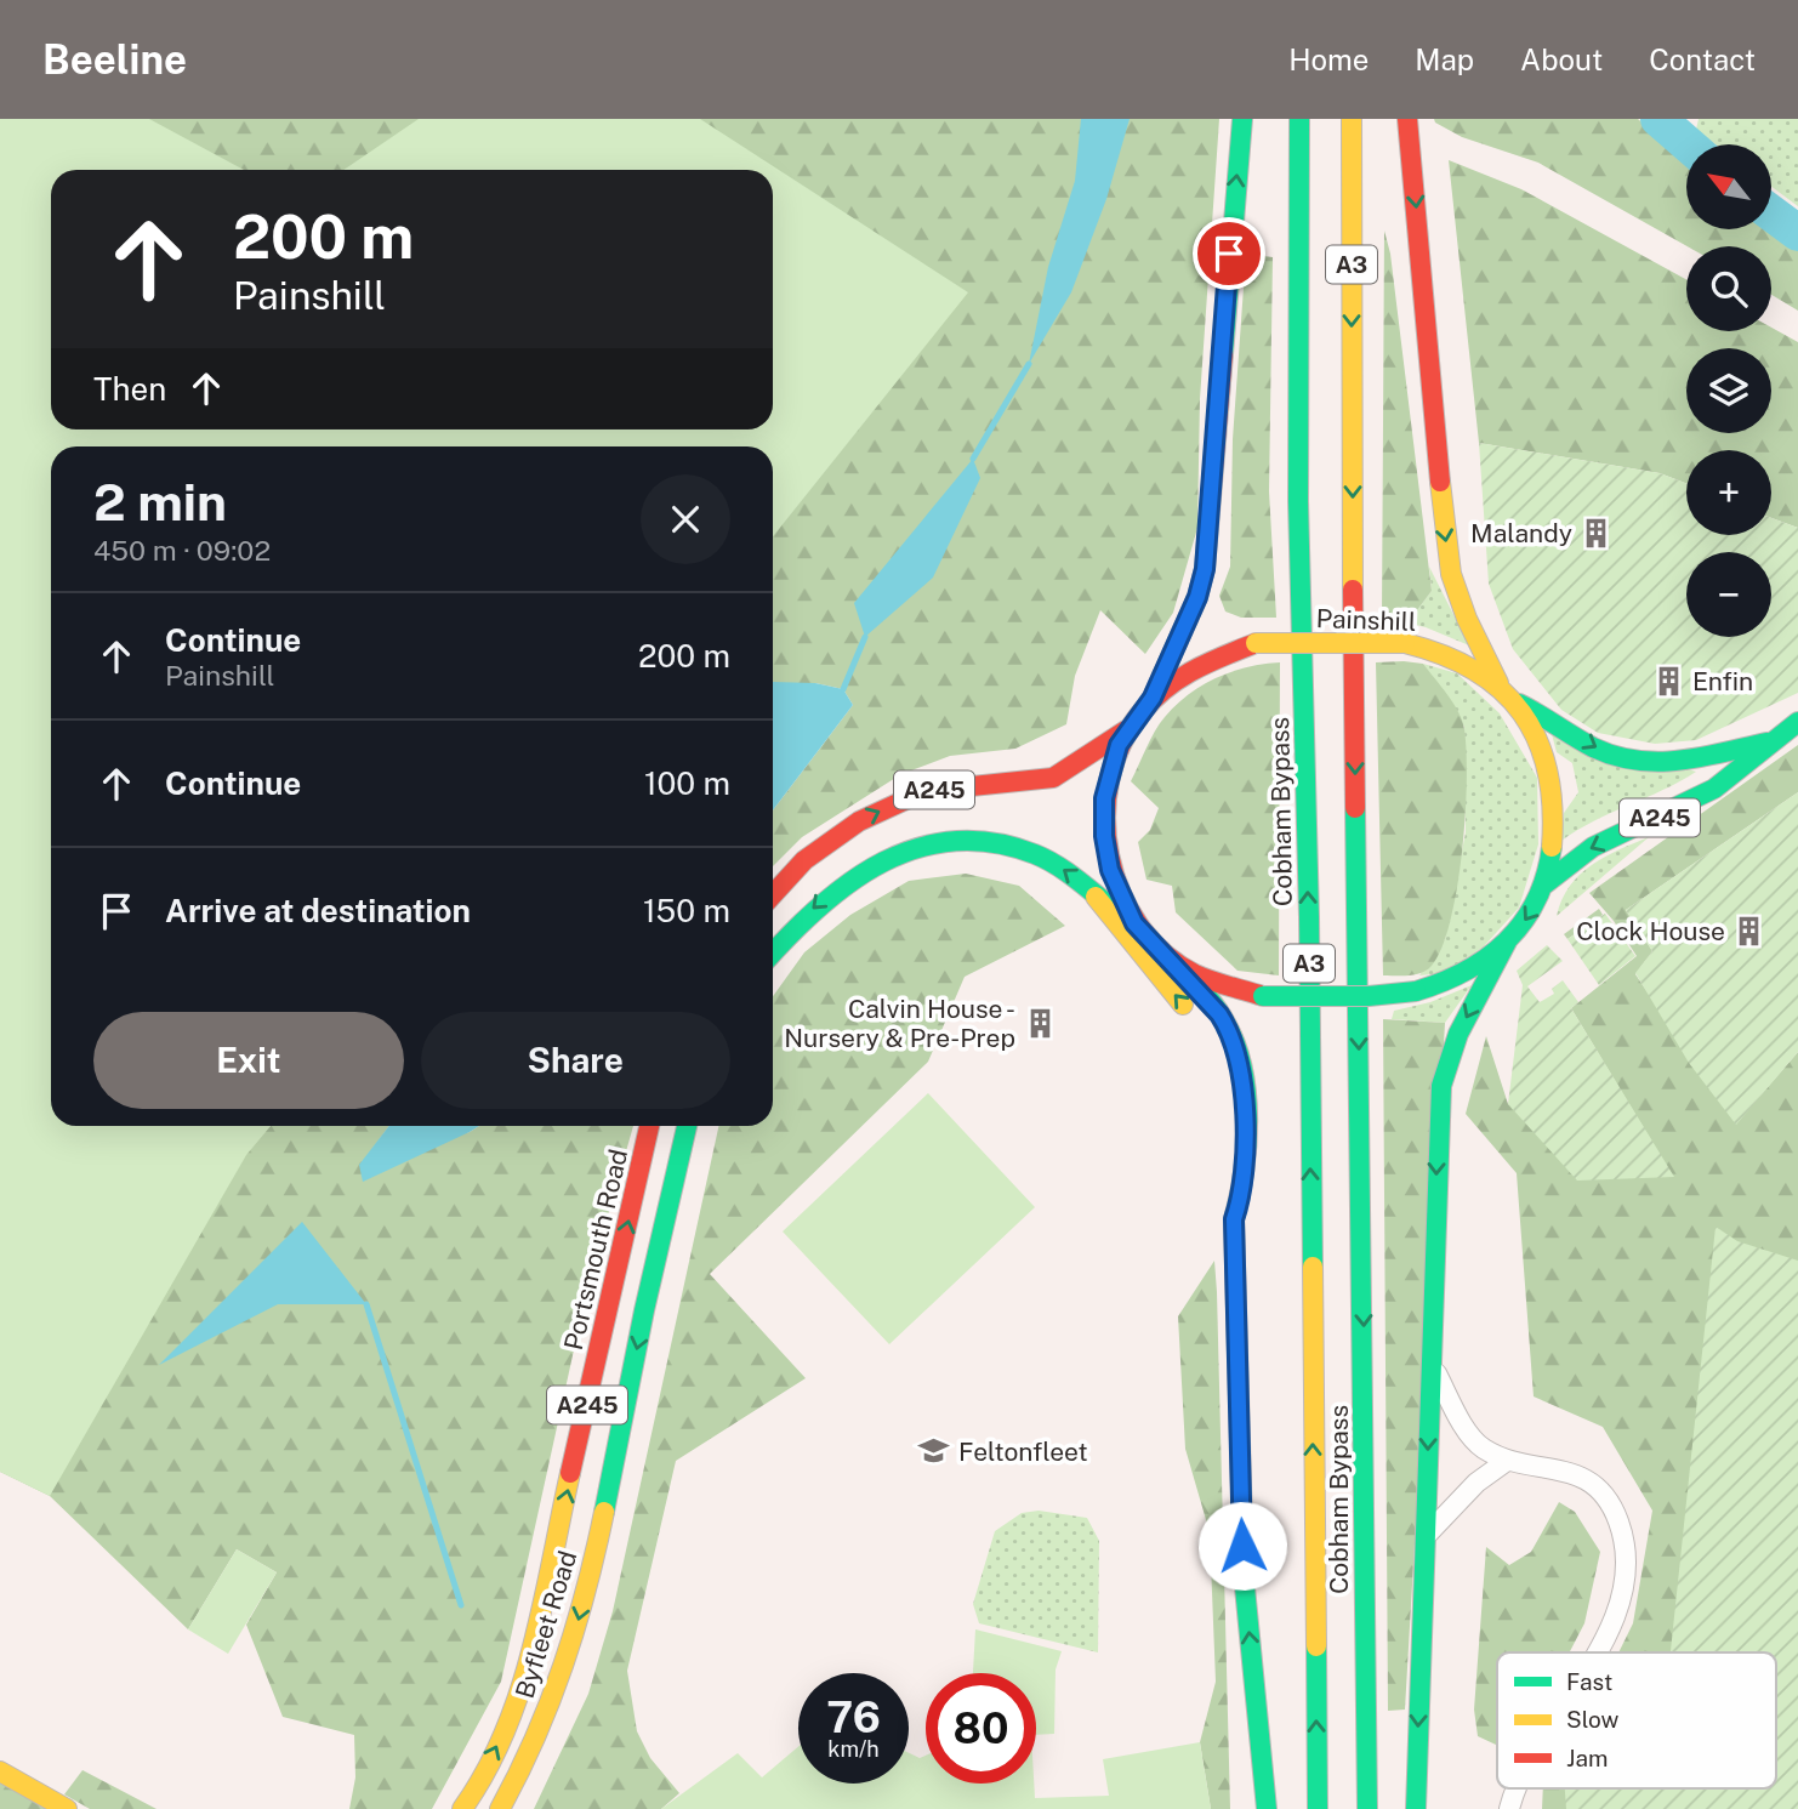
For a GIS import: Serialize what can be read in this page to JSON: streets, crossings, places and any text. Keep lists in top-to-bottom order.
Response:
{
  "streets": {
    "main road": [
      "A3",
      "Painshill",
      "A245",
      "Cobham Bypass",
      "Portsmouth Road",
      "Byfleet Road"
    ]
  },
  "crossings": [
    ["Painshill", "A245"],
    ["Portsmouth Road", "Byfleet Road"]
  ],
  "one_way": ["Portsmouth Road"],
  "places": {
    "building": [
      "Malandy",
      "Enfin",
      "Clock House",
      "Calvin House - Nursery & Pre-Prep"
    ],
    "school or university": ["Feltonfleet"]
  },
  "legend": ["Fast", "Slow", "Jam"],
  "north": "top left",
  "page": {
    "header": "Beeline",
    "nav": [
      "Home",
      "Map",
      "About",
      "Contact"
    ],
    "map_buttons": ["+", "−"],
    "turn": ["200 m", "Painshill"],
    "then": "Then",
    "heading": ["2 min", "450 m · 09:02"],
    "list": [
      {
        "name": "Continue",
        "note": "Painshill",
        "value": "200 m"
      },
      {
        "name": "Continue",
        "value": "100 m"
      },
      {
        "name": "Arrive at destination",
        "value": "150 m"
      }
    ],
    "buttons": ["Exit", "Share"],
    "speed": "76 km/h",
    "limit": "80"
  }
}
